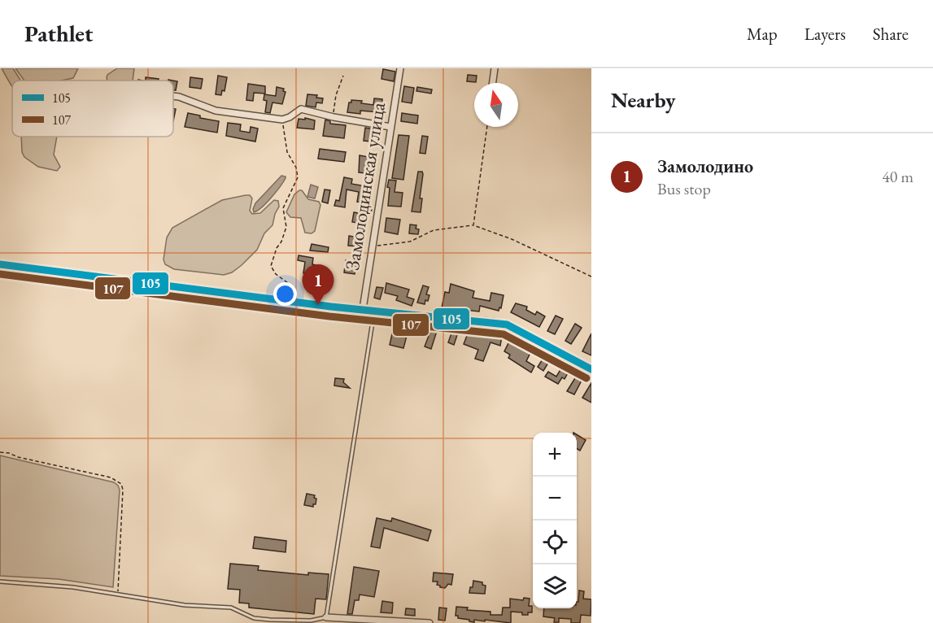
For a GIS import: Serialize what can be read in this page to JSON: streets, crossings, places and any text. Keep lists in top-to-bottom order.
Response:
{
  "streets": {
    "street": ["Замолодинская улица"]
  },
  "lines": ["transit line 105", "transit line 107"],
  "legend": ["105", "107"],
  "north": "top",
  "page": {
    "header": "Pathlet",
    "nav": ["Map", "Layers", "Share"],
    "heading": "Nearby",
    "list": [
      {
        "mark": "1",
        "name": "Замолодино",
        "note": "Bus stop",
        "value": "40 m"
      }
    ],
    "pins": "1",
    "map_buttons": ["+", "−"]
  }
}
